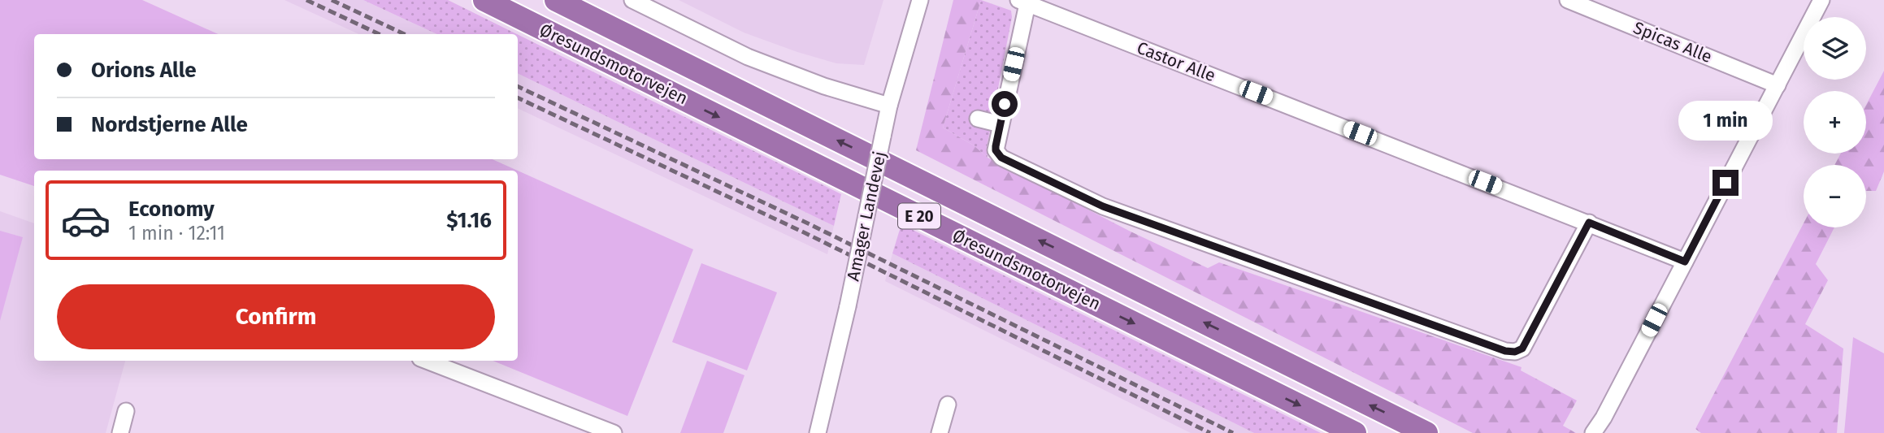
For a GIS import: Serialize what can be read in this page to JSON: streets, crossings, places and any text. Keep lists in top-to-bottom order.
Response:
{
  "streets": {
    "highway": ["Øresundsmotorvejen", "E 20"],
    "street": ["Spicas Alle", "Castor Alle", "Amager Landevej"]
  },
  "page": {
    "map_buttons": ["+", "−"],
    "banner": ["Orions Alle", "Nordstjerne Alle"],
    "bubble": "1 min",
    "list": [
      {
        "name": "Economy",
        "note": "1 min · 12:11",
        "value": "$1.16"
      }
    ],
    "buttons": "Confirm"
  }
}
